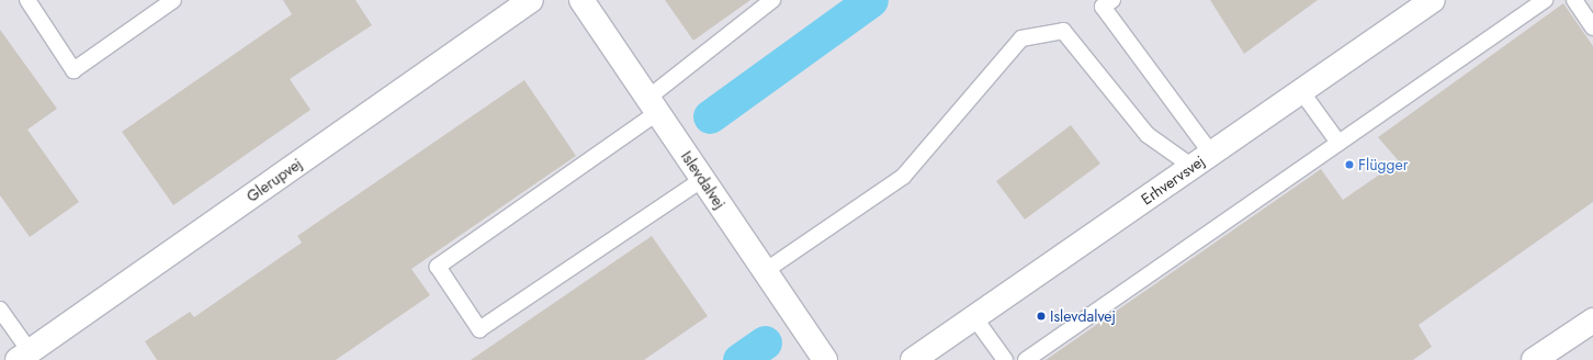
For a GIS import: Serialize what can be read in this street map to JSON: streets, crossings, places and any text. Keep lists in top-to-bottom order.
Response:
{
  "streets": {
    "street": ["Glerupvej", "Islevdalvej", "Erhvervsvej"]
  },
  "places": ["Flügger", "Islevdalvej"]
}
